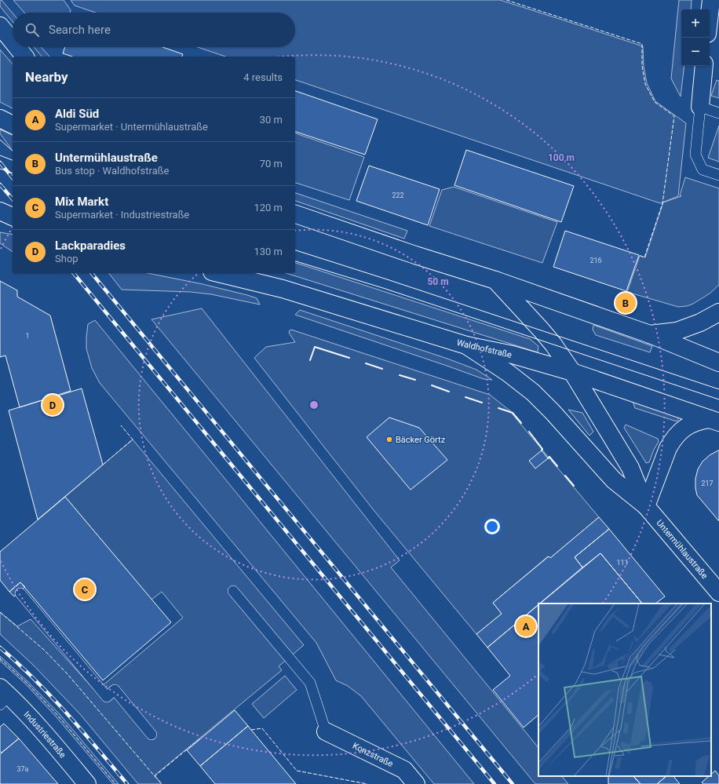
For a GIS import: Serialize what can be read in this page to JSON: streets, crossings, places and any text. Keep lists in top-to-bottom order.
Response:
{
  "streets": {
    "main road": [
      "Waldhofstraße",
      "Untermühlaustraße",
      "Industriestraße",
      "Konzstraße"
    ]
  },
  "crossings": [
    ["Waldhofstraße", "Untermühlaustraße"]
  ],
  "places": ["Bäcker Görtz"],
  "house_numbers": [
    "222",
    "216",
    "1",
    "217",
    "111",
    "37a"
  ],
  "page": {
    "map_buttons": ["+", "−"],
    "search": "Search here",
    "heading": ["Nearby", "4 results"],
    "list": [
      {
        "mark": "A",
        "name": "Aldi Süd",
        "note": "Supermarket · Untermühlaustraße",
        "value": "30 m"
      },
      {
        "mark": "B",
        "name": "Untermühlaustraße",
        "note": "Bus stop · Waldhofstraße",
        "value": "70 m"
      },
      {
        "mark": "C",
        "name": "Mix Markt",
        "note": "Supermarket · Industriestraße",
        "value": "120 m"
      },
      {
        "mark": "D",
        "name": "Lackparadies",
        "note": "Shop",
        "value": "130 m"
      }
    ],
    "pins": [
      "B",
      "D",
      "C",
      "A"
    ]
  },
  "rings": ["100 m", "50 m"]
}
